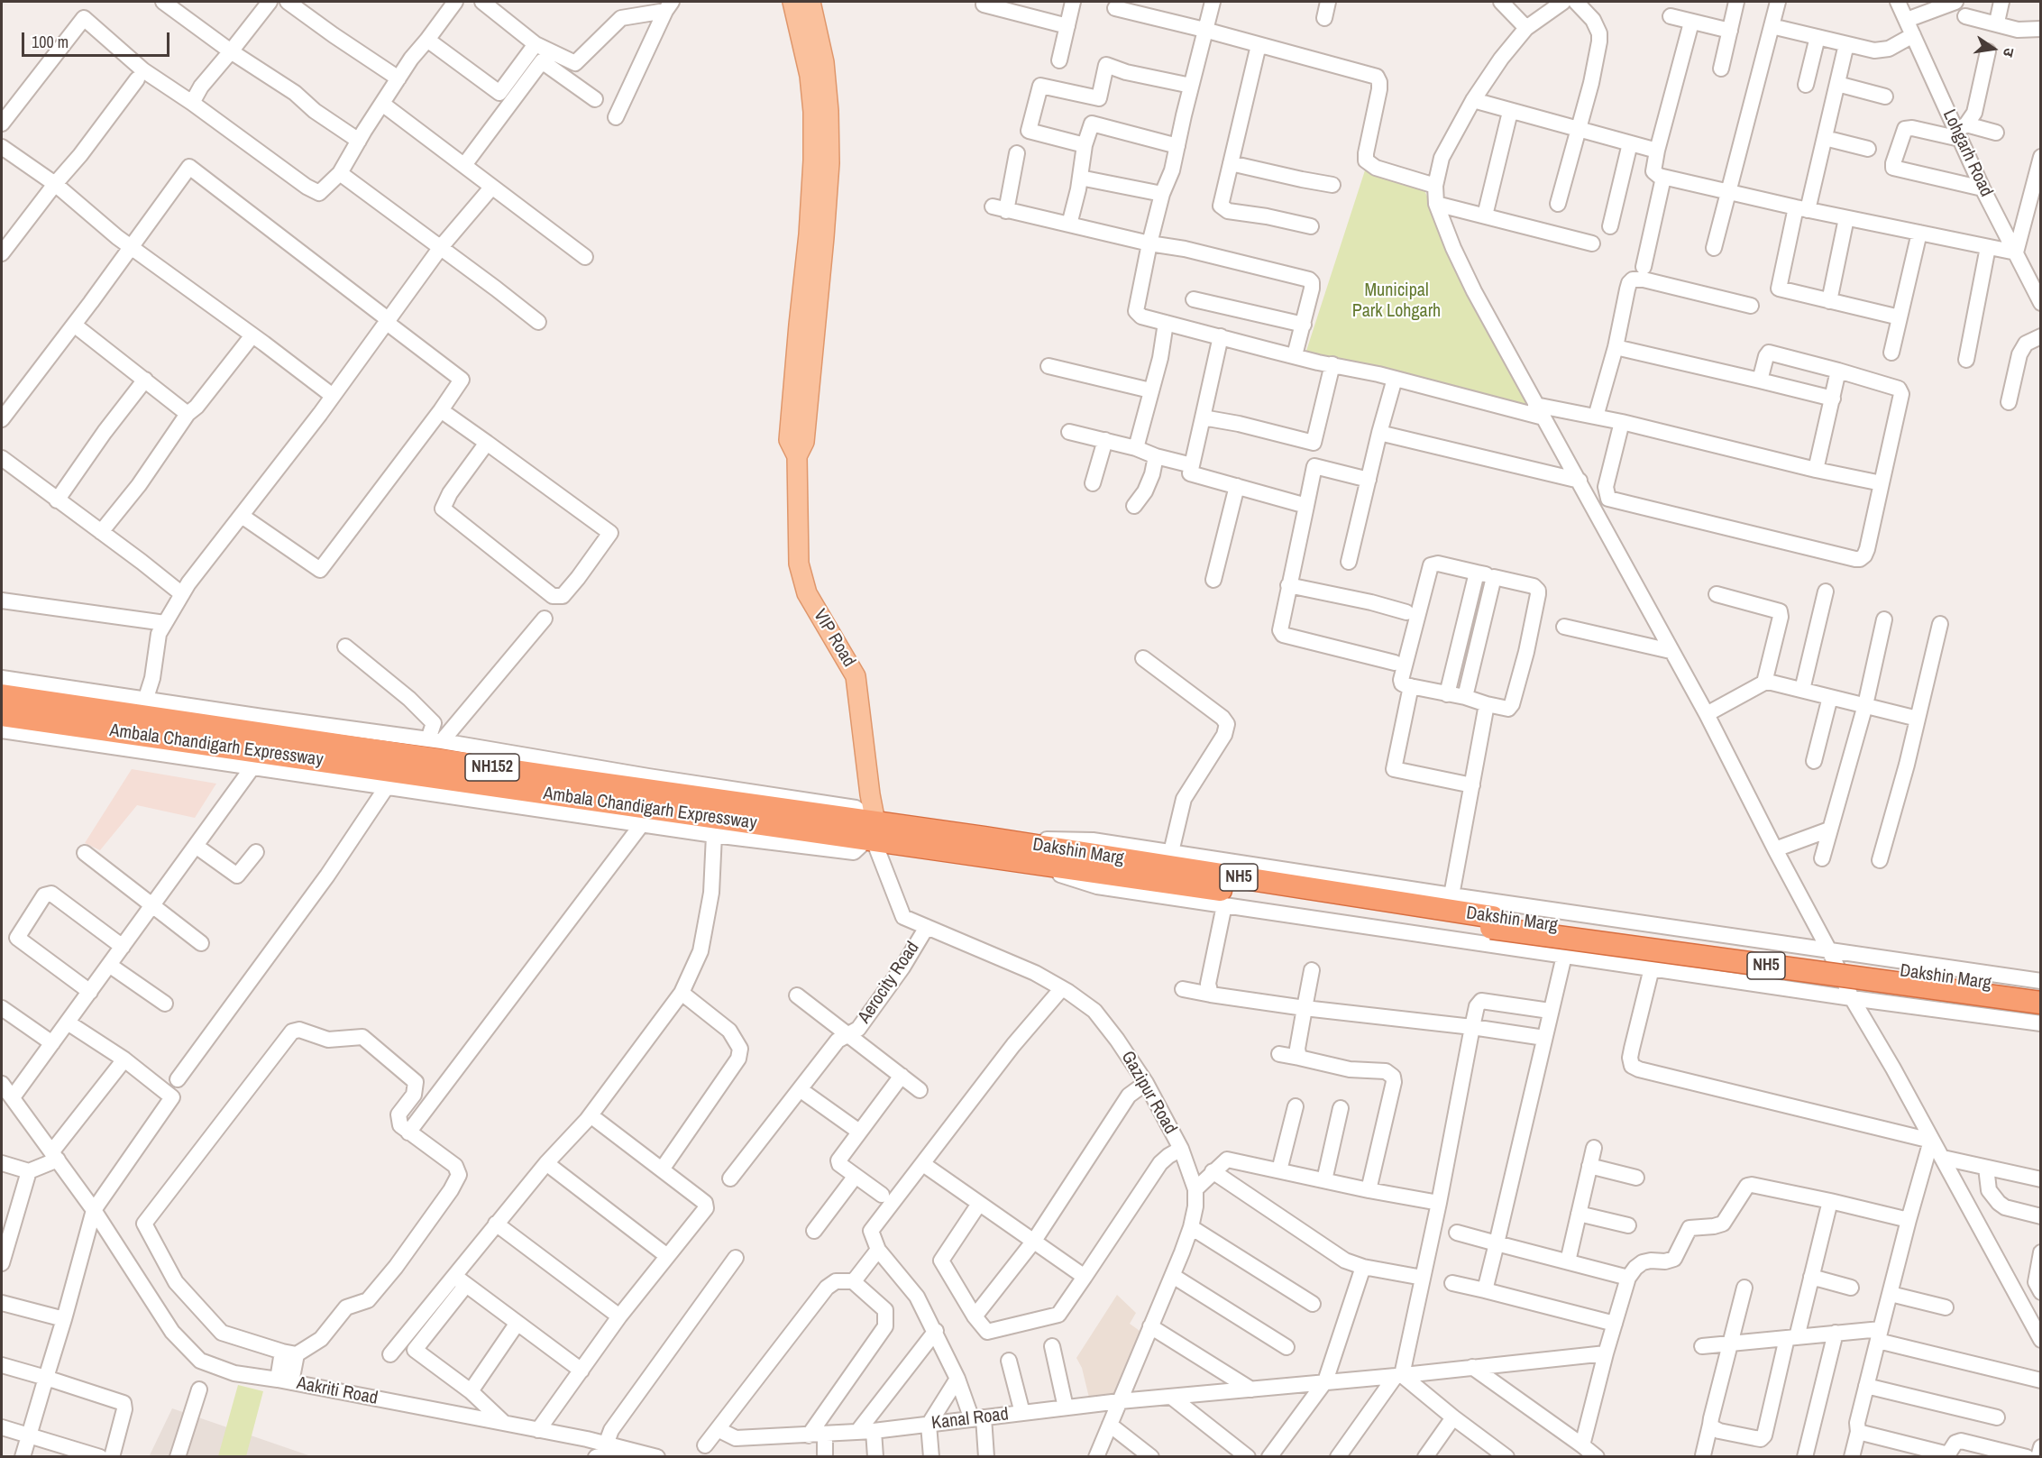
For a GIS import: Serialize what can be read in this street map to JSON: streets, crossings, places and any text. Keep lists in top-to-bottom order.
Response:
{
  "streets": {
    "highway": [
      "Ambala Chandigarh Expressway",
      "NH152",
      "Dakshin Marg",
      "NH5"
    ],
    "main road": ["VIP Road"],
    "street": [
      "Lohgarh Road",
      "Aerocity Road",
      "Gazipur Road",
      "Aakriti Road",
      "Kanal Road"
    ]
  },
  "crossings": [
    ["VIP Road", "Ambala Chandigarh Expressway"],
    ["VIP Road", "Gazipur Road"],
    ["Ambala Chandigarh Expressway", "NH152"],
    ["Ambala Chandigarh Expressway", "Dakshin Marg"],
    ["Ambala Chandigarh Expressway", "NH5"],
    ["Ambala Chandigarh Expressway", "Gazipur Road"],
    ["NH152", "Dakshin Marg"],
    ["Dakshin Marg", "NH5"],
    ["Aerocity Road", "Gazipur Road"],
    ["Gazipur Road", "Kanal Road"]
  ],
  "parks": ["Municipal Park Lohgarh"],
  "scale_bar": "100 m",
  "north": "right"
}
